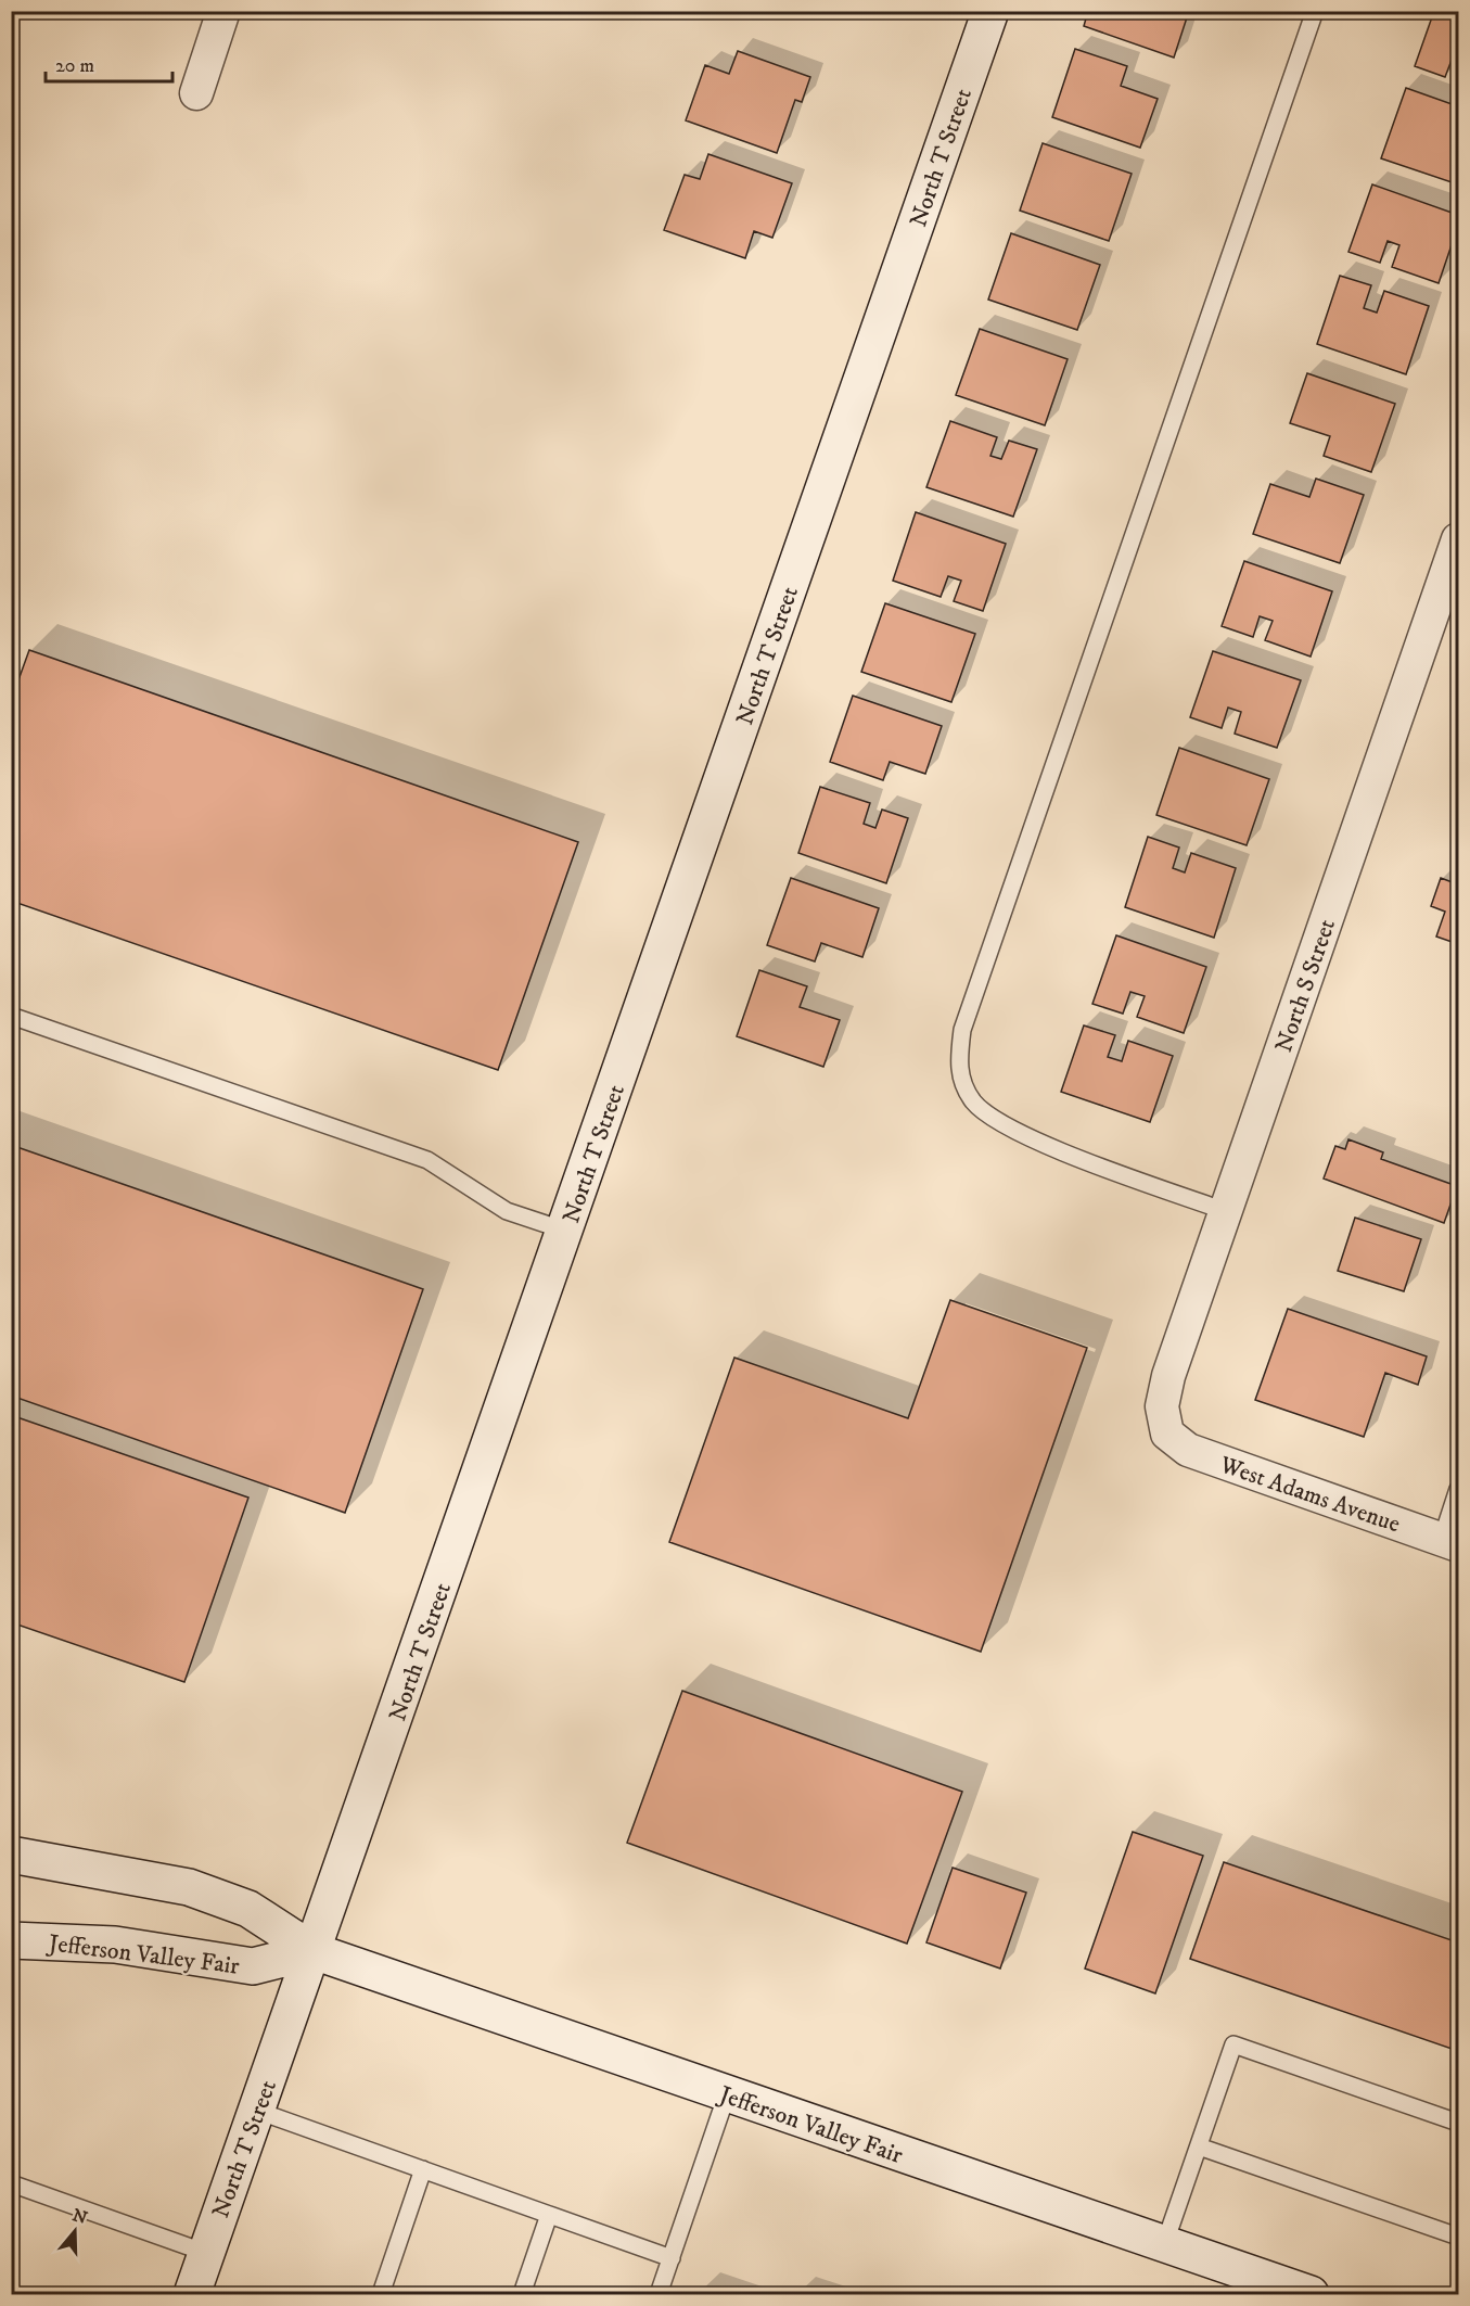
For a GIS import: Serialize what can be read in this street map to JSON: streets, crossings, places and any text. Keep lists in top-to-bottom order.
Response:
{
  "streets": {
    "street": [
      "North T Street",
      "North S Street",
      "West Adams Avenue",
      "Jefferson Valley Fair"
    ]
  },
  "crossings": [
    ["North T Street", "Jefferson Valley Fair"],
    ["North S Street", "West Adams Avenue"]
  ],
  "scale_bar": "20 m",
  "north": "top"
}
